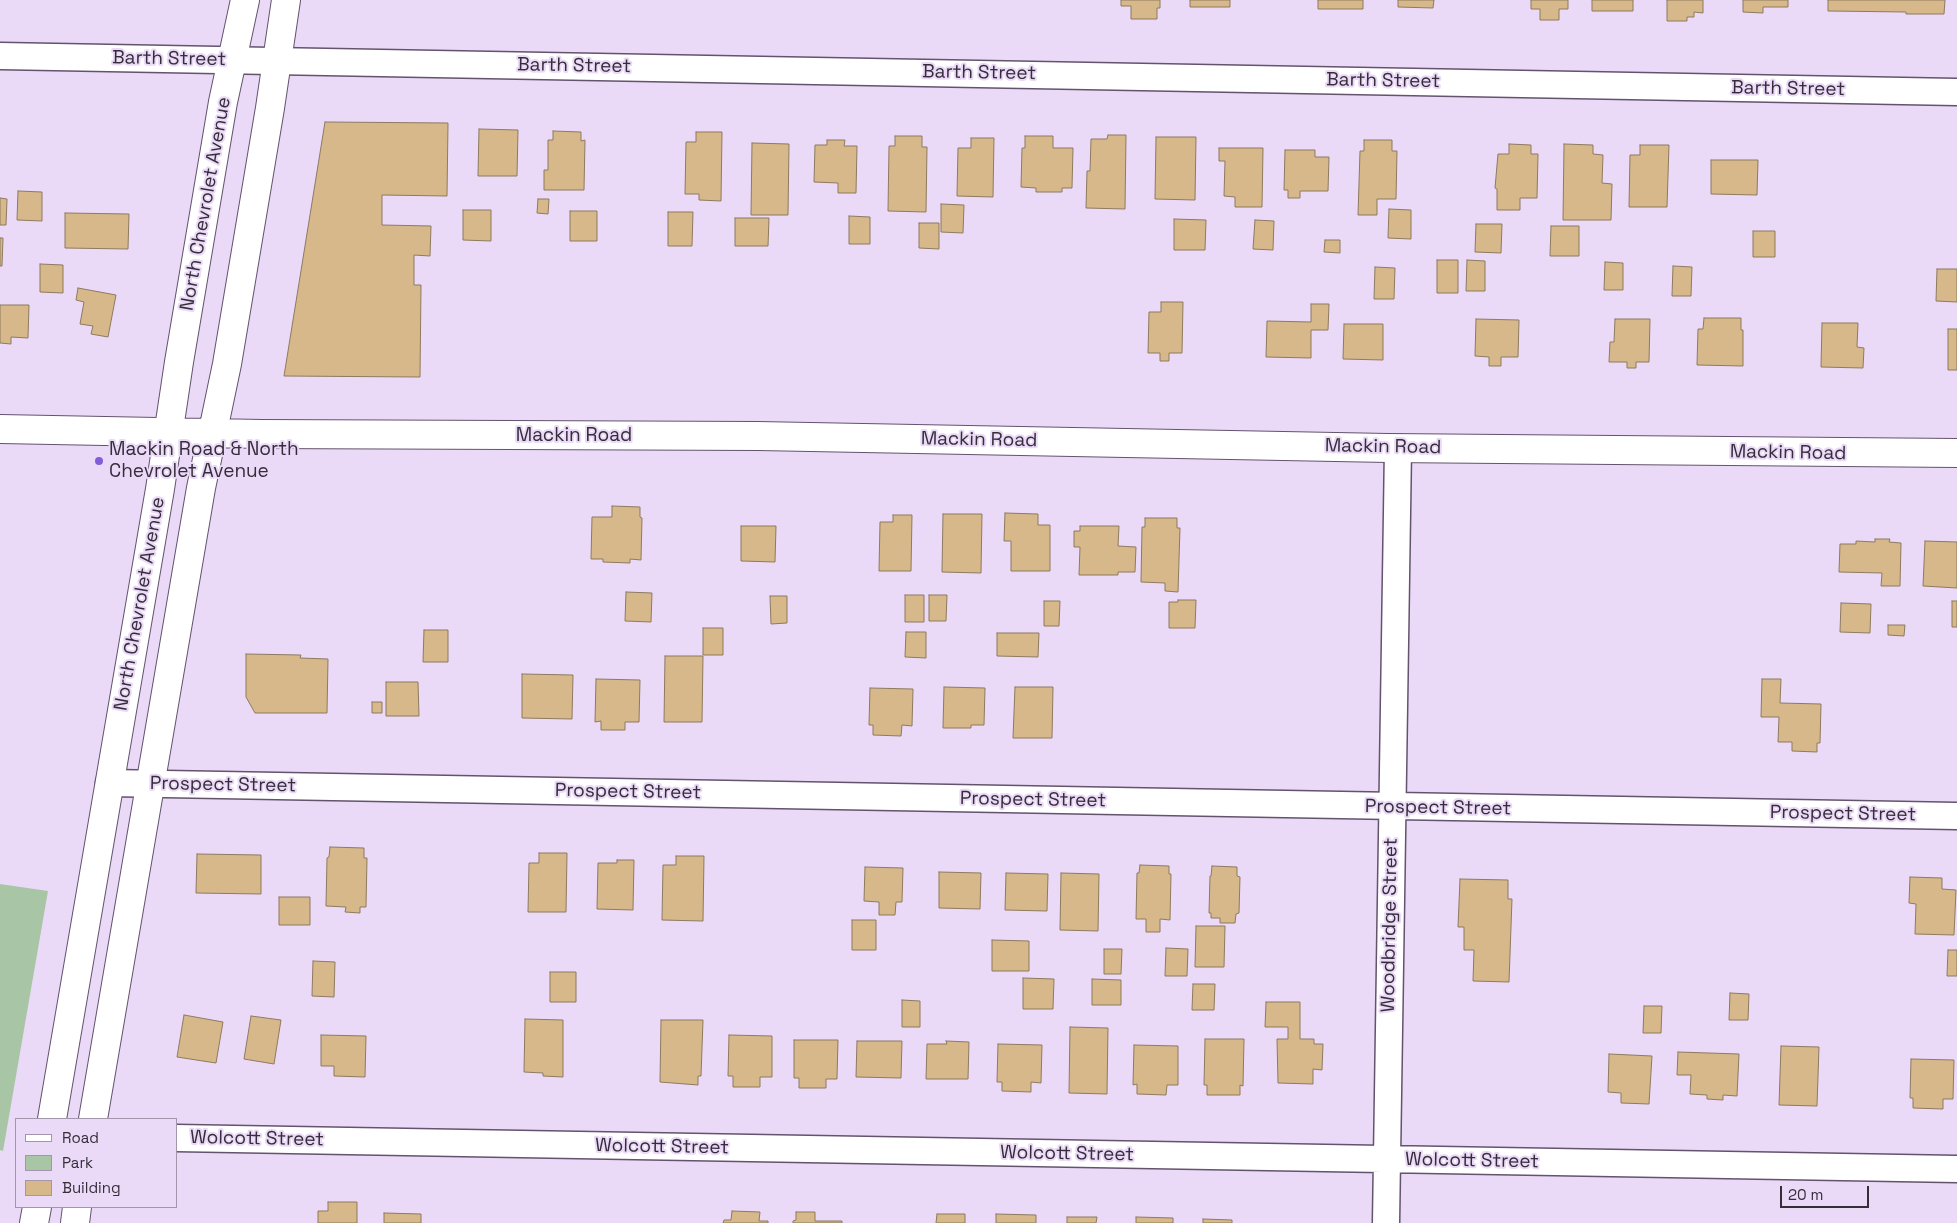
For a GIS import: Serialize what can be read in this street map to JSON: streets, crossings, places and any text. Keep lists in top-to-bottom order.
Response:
{
  "streets": {
    "street": [
      "Barth Street",
      "North Chevrolet Avenue",
      "Mackin Road",
      "Prospect Street",
      "Woodbridge Street",
      "Wolcott Street"
    ]
  },
  "crossings": [
    ["Barth Street", "North Chevrolet Avenue"],
    ["North Chevrolet Avenue", "Mackin Road"],
    ["North Chevrolet Avenue", "Prospect Street"],
    ["Mackin Road", "Woodbridge Street"],
    ["Prospect Street", "Woodbridge Street"],
    ["Woodbridge Street", "Wolcott Street"]
  ],
  "places": ["Mackin Road & North Chevrolet Avenue"],
  "legend": ["Road", "Park", "Building"],
  "scale_bar": "20 m"
}
